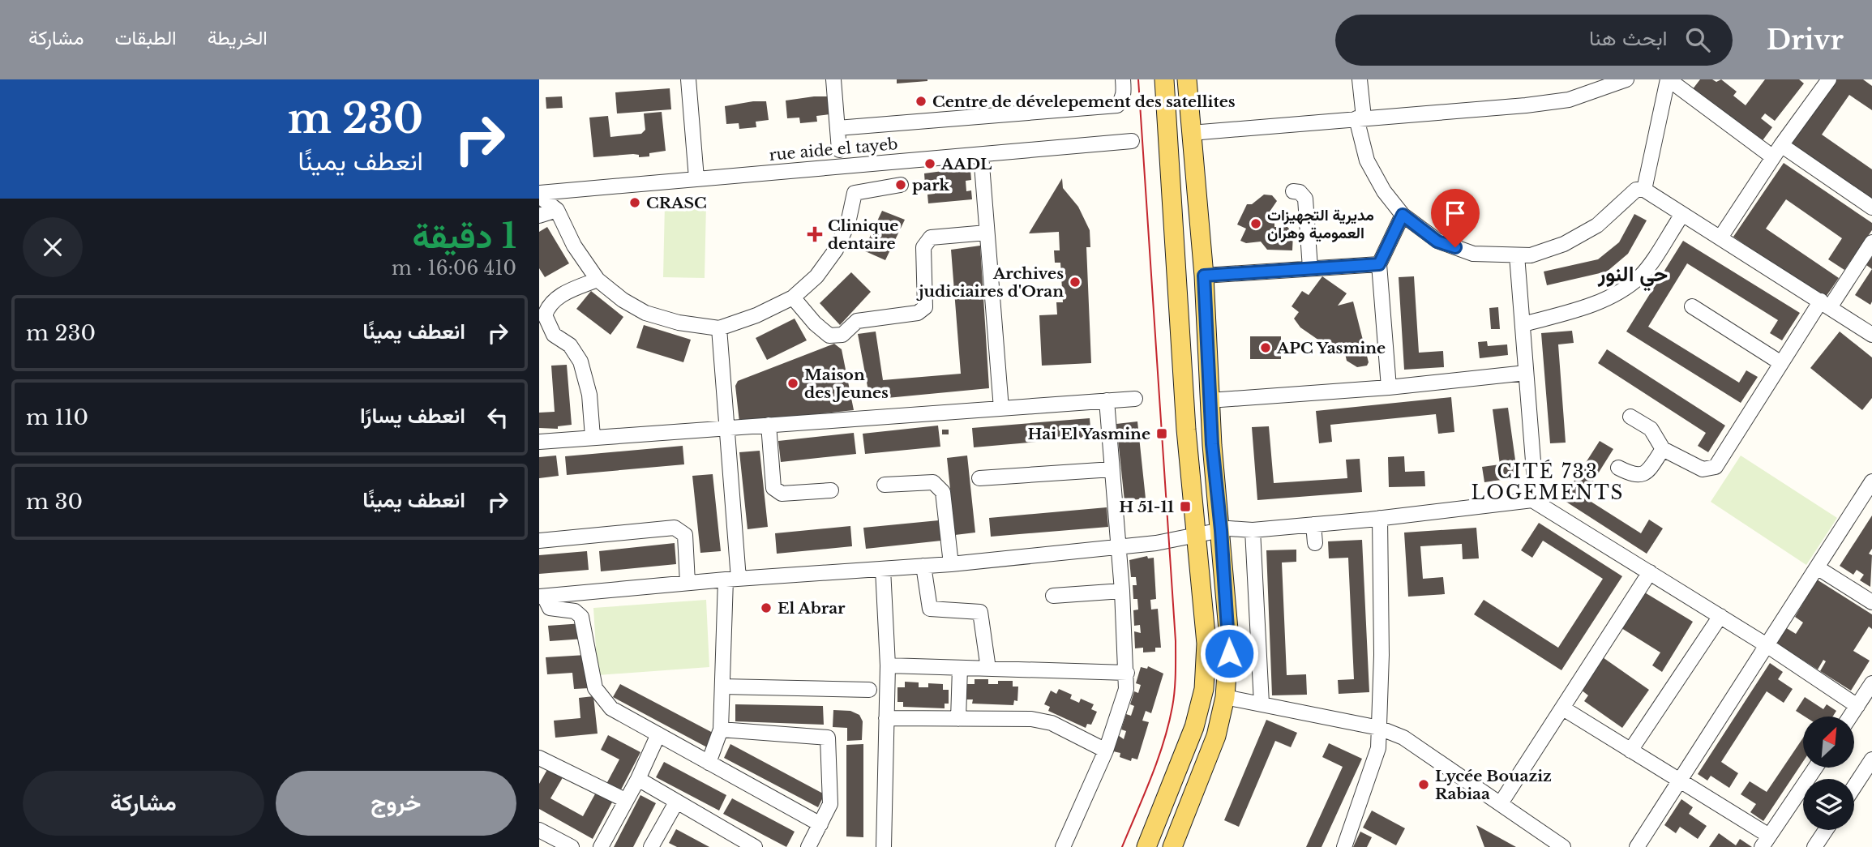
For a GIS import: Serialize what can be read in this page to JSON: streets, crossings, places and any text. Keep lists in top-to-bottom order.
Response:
{
  "streets": {
    "street": ["rue aide el tayeb"]
  },
  "districts": ["حي النور", "CITÉ 733 LOGEMENTS"],
  "places": {
    "other": [
      "Centre de dévelepement des satellites",
      "AADL",
      "park",
      "CRASC",
      "مديرية التجهيزات العمومية وهران",
      "Archives judiciaires d'Oran",
      "APC Yasmine",
      "Maison des Jeunes",
      "El Abrar",
      "Lycée Bouaziz Rabiaa"
    ],
    "health": ["Clinique dentaire"],
    "transit": ["Hai El Yasmine", "H 51-11"]
  },
  "north": "top right",
  "page": {
    "header": "Drivr",
    "search": "ابحث هنا",
    "nav": ["الخريطة", "الطبقات", "مشاركة"],
    "turn": ["230 m", "انعطف يمينًا"],
    "heading": ["1 دقيقة", "410 m · 16:06"],
    "list": [
      {
        "name": "انعطف يمينًا",
        "value": "230 m"
      },
      {
        "name": "انعطف يسارًا",
        "value": "110 m"
      },
      {
        "name": "انعطف يمينًا",
        "value": "30 m"
      }
    ],
    "buttons": ["خروج", "مشاركة"]
  }
}
